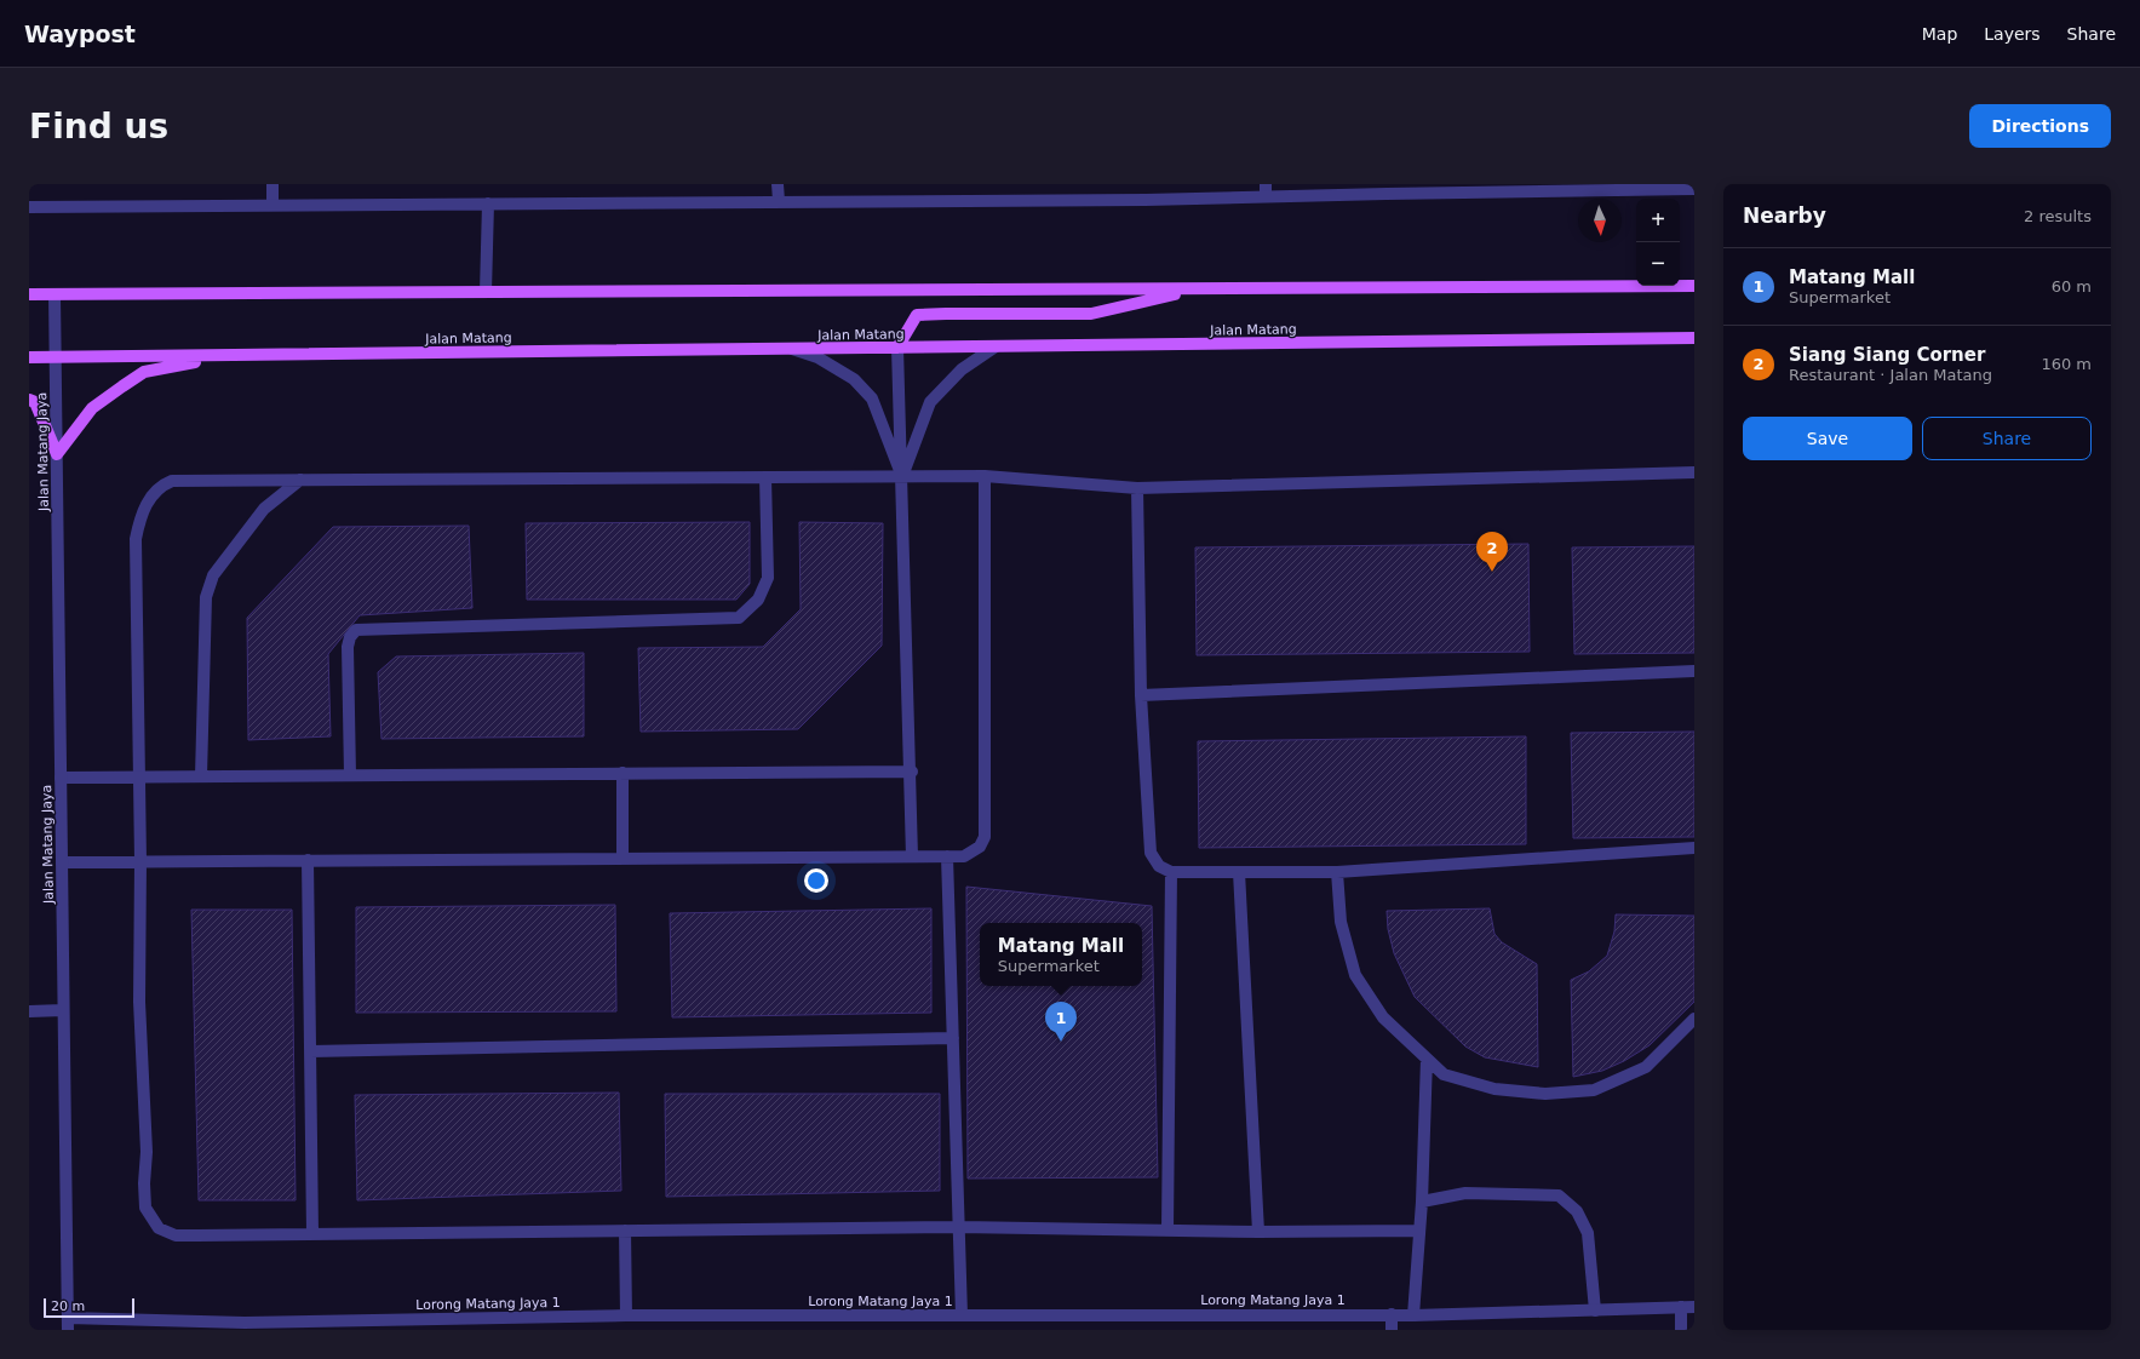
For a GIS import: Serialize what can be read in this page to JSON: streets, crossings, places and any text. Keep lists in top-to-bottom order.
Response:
{
  "streets": {
    "main road": ["Jalan Matang"],
    "street": ["Jalan Matang Jaya", "Lorong Matang Jaya 1"]
  },
  "crossings": [
    ["Jalan Matang", "Jalan Matang Jaya"],
    ["Jalan Matang Jaya", "Lorong Matang Jaya 1"]
  ],
  "scale_bar": "20 m",
  "north": "bottom",
  "page": {
    "header": "Waypost",
    "nav": ["Map", "Layers", "Share"],
    "buttons": [
      "Directions",
      ["Save", "Share"]
    ],
    "title": "Find us",
    "heading": ["Nearby", "2 results"],
    "map_buttons": ["+", "−"],
    "list": [
      {
        "mark": "1",
        "name": "Matang Mall",
        "note": "Supermarket",
        "value": "60 m"
      },
      {
        "mark": "2",
        "name": "Siang Siang Corner",
        "note": "Restaurant · Jalan Matang",
        "value": "160 m"
      }
    ],
    "pins": ["2", "1"],
    "popup": ["Matang Mall", "Supermarket"],
    "scale": "20 m"
  }
}
